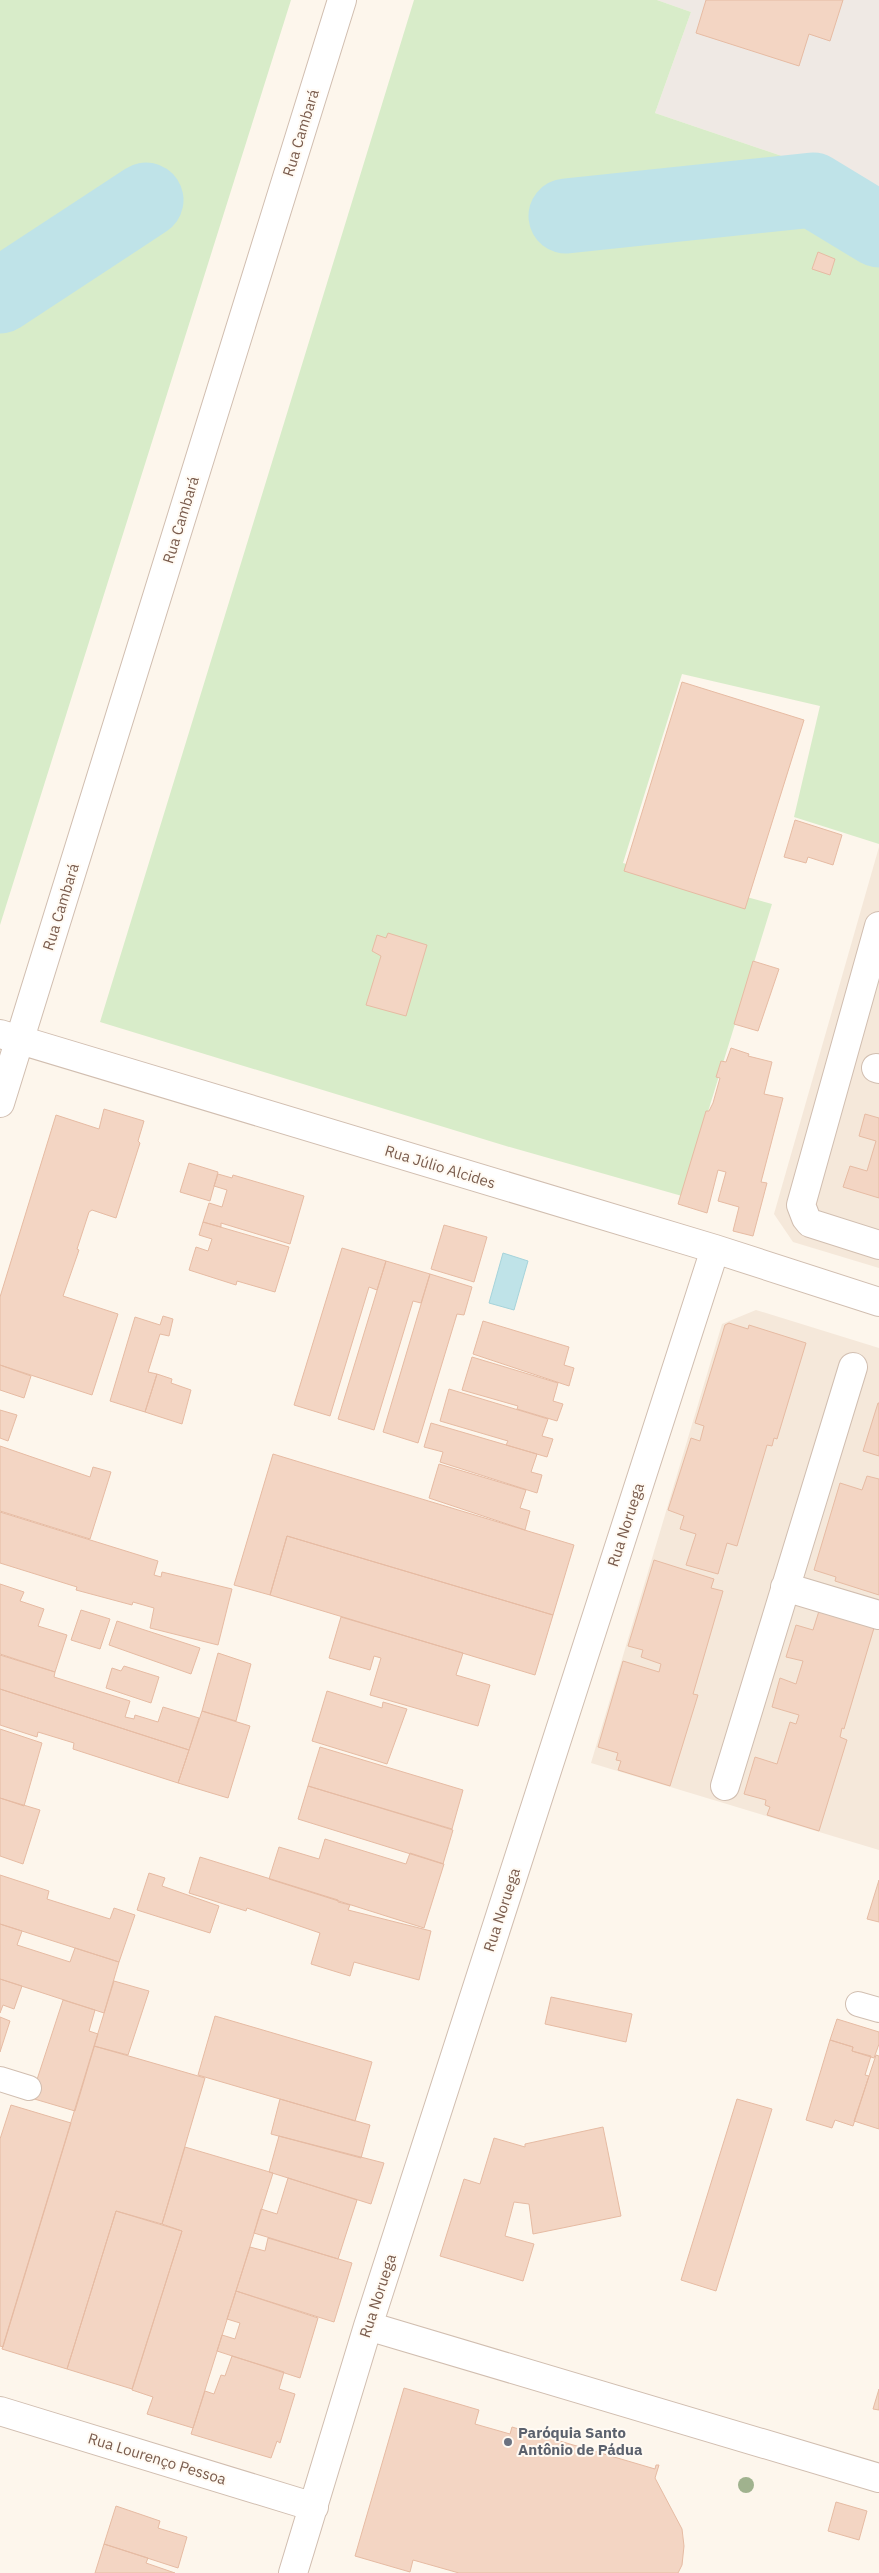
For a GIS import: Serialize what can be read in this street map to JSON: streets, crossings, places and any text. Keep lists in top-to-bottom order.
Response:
{
  "streets": {
    "street": [
      "Rua Cambará",
      "Rua Júlio Alcides",
      "Rua Noruega",
      "Rua Lourenço Pessoa"
    ]
  },
  "crossings": [
    ["Rua Cambará", "Rua Júlio Alcides"],
    ["Rua Júlio Alcides", "Rua Noruega"],
    ["Rua Noruega", "Rua Lourenço Pessoa"]
  ],
  "places": ["Paróquia Santo Antônio de Pádua"]
}
